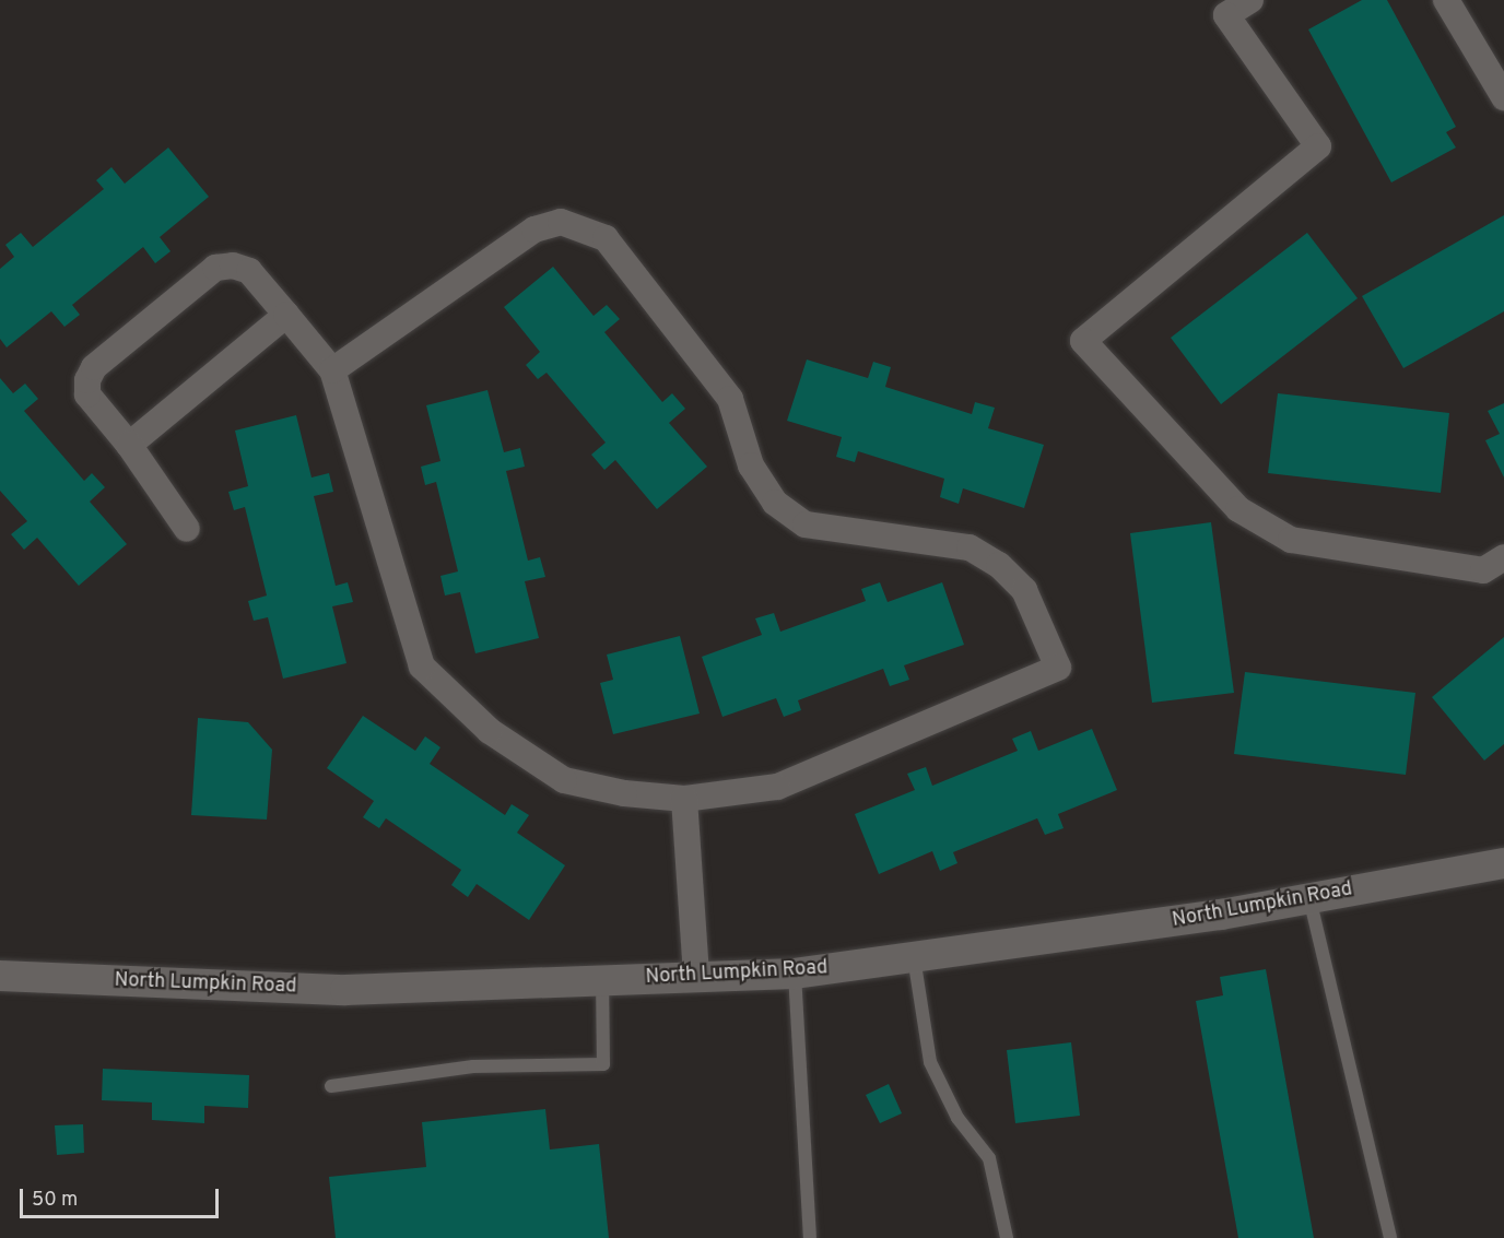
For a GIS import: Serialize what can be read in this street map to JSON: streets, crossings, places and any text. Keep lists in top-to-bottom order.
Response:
{
  "streets": {
    "street": ["North Lumpkin Road"]
  },
  "scale_bar": "50 m"
}
